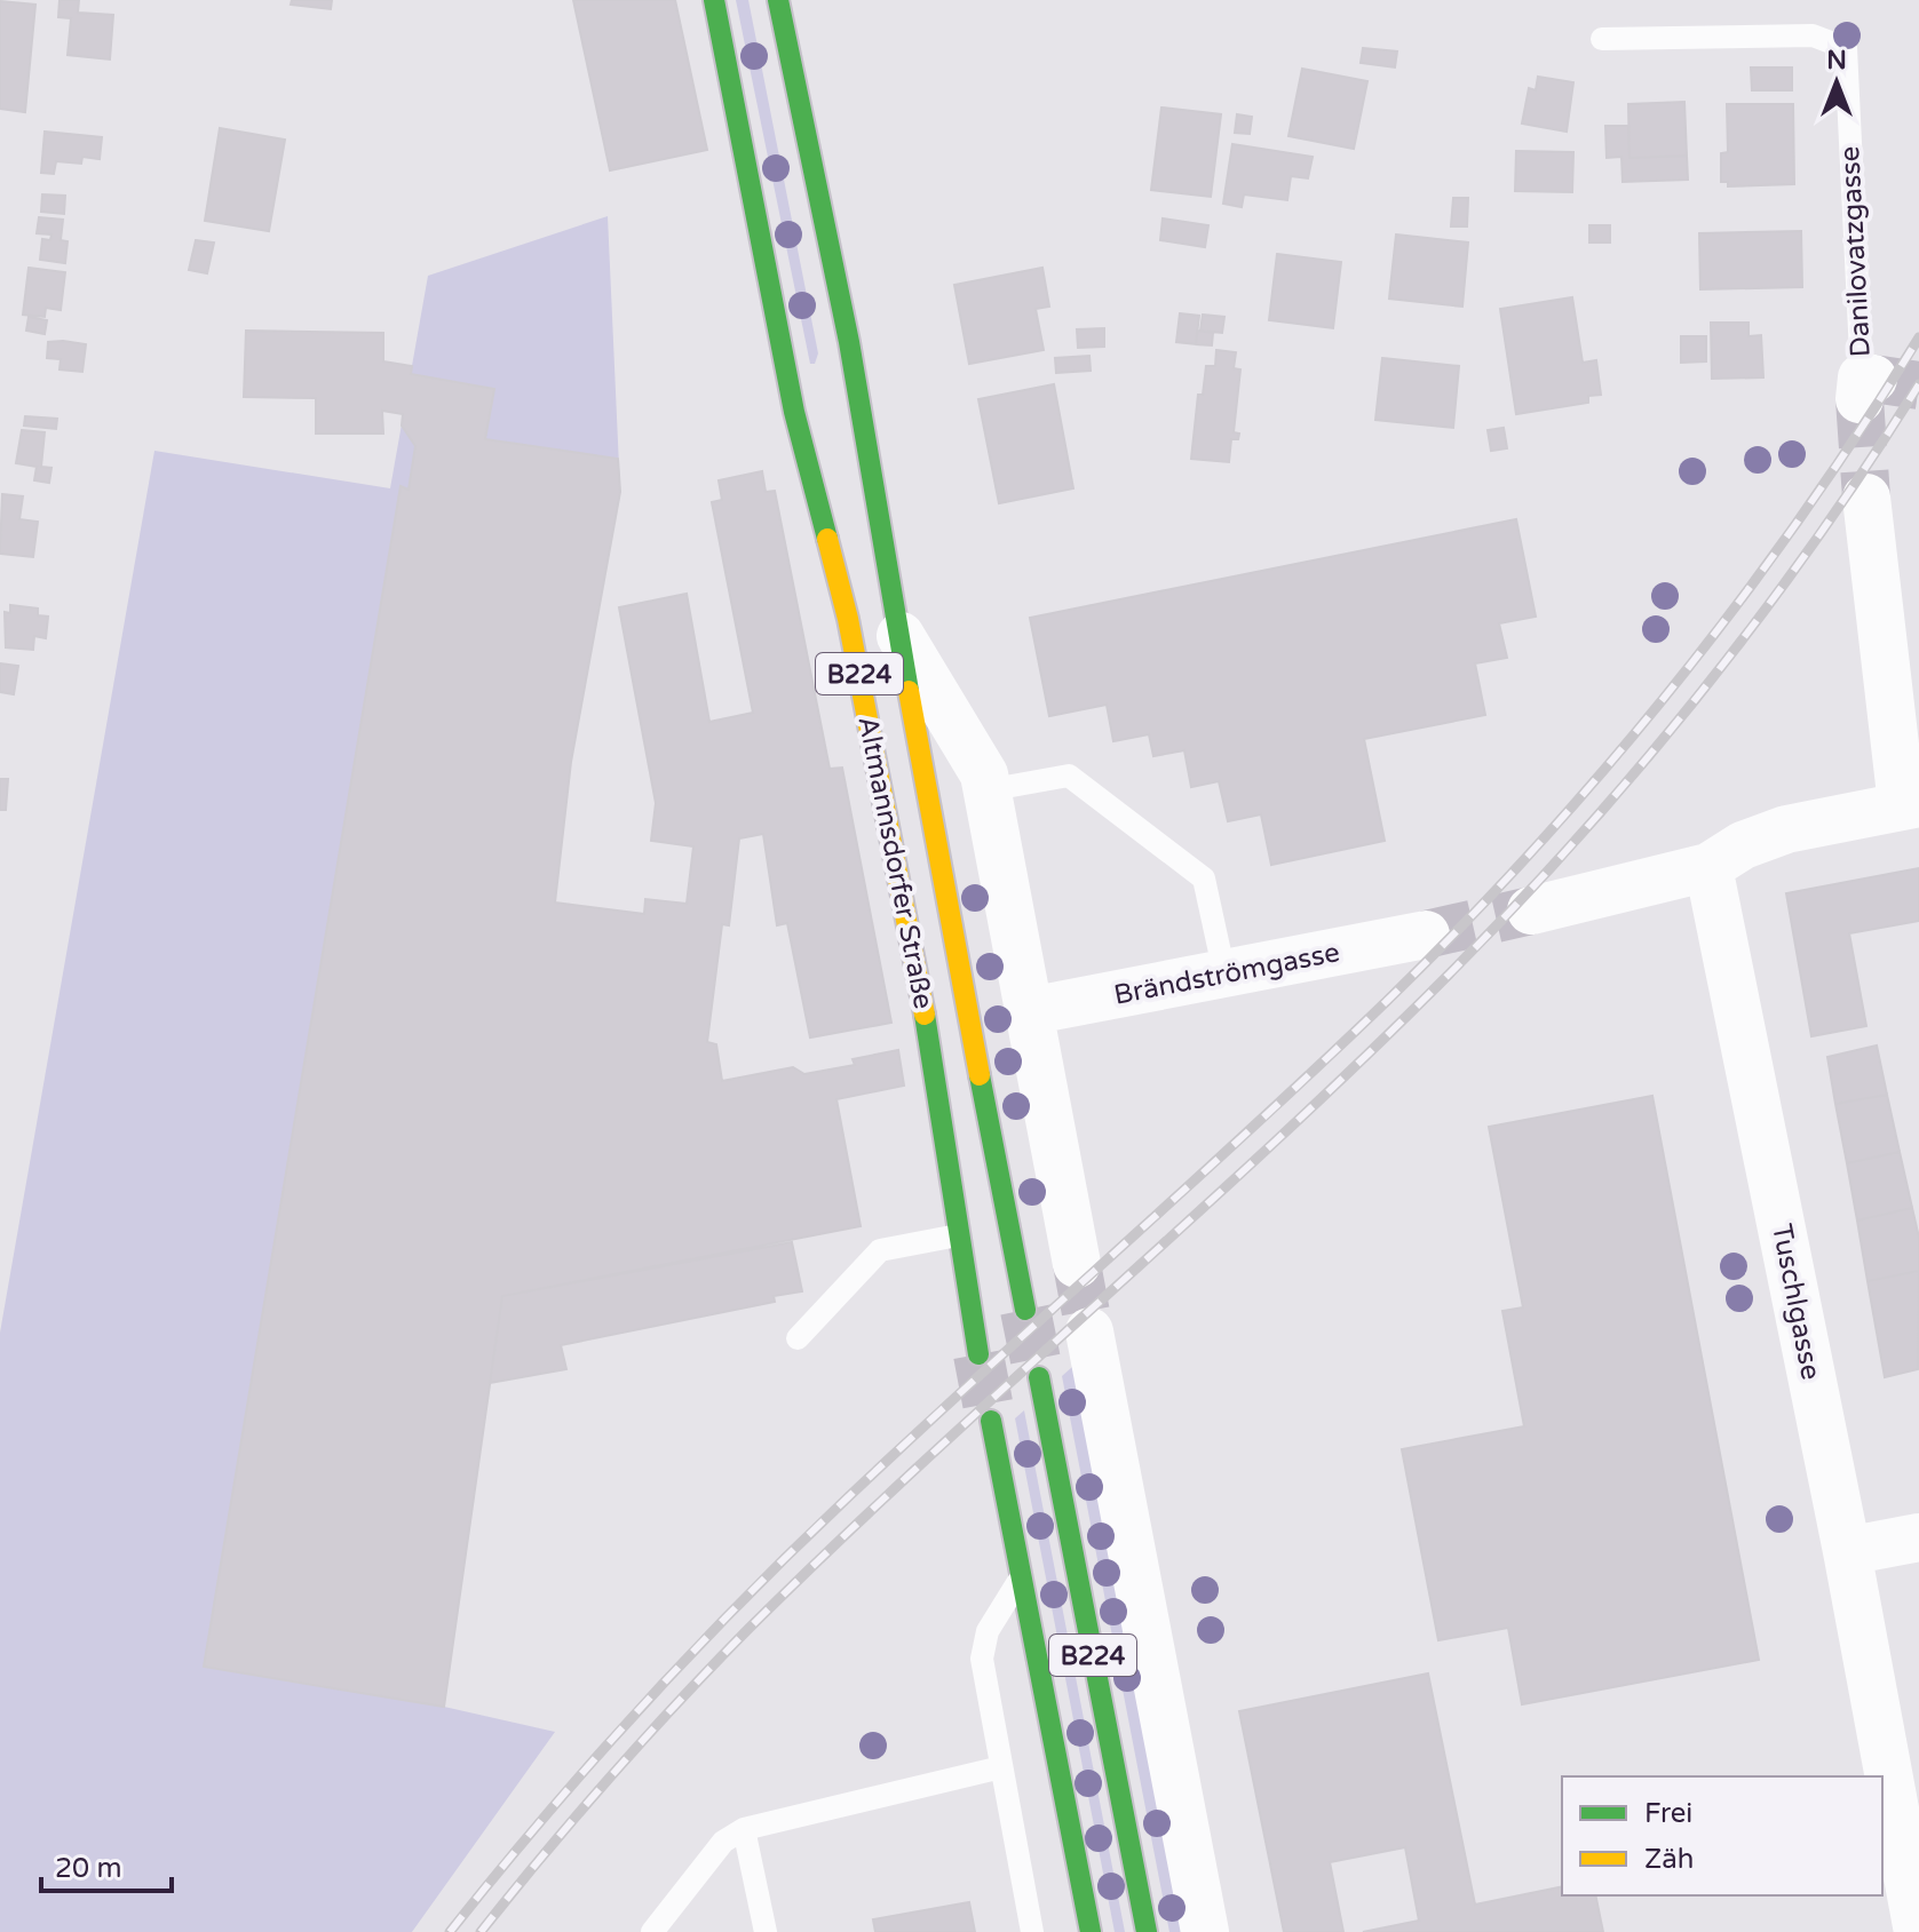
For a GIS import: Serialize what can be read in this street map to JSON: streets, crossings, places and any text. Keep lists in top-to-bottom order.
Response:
{
  "streets": {
    "main road": ["B224", "Altmannsdorfer Straße"],
    "street": ["Brändströmgasse", "Tuschlgasse"],
    "lane": ["Danilovatzgasse"]
  },
  "crossings": [
    ["Altmannsdorfer Straße", "Brändströmgasse"]
  ],
  "legend": ["Frei", "Zäh"],
  "scale_bar": "20 m",
  "north": "top"
}
